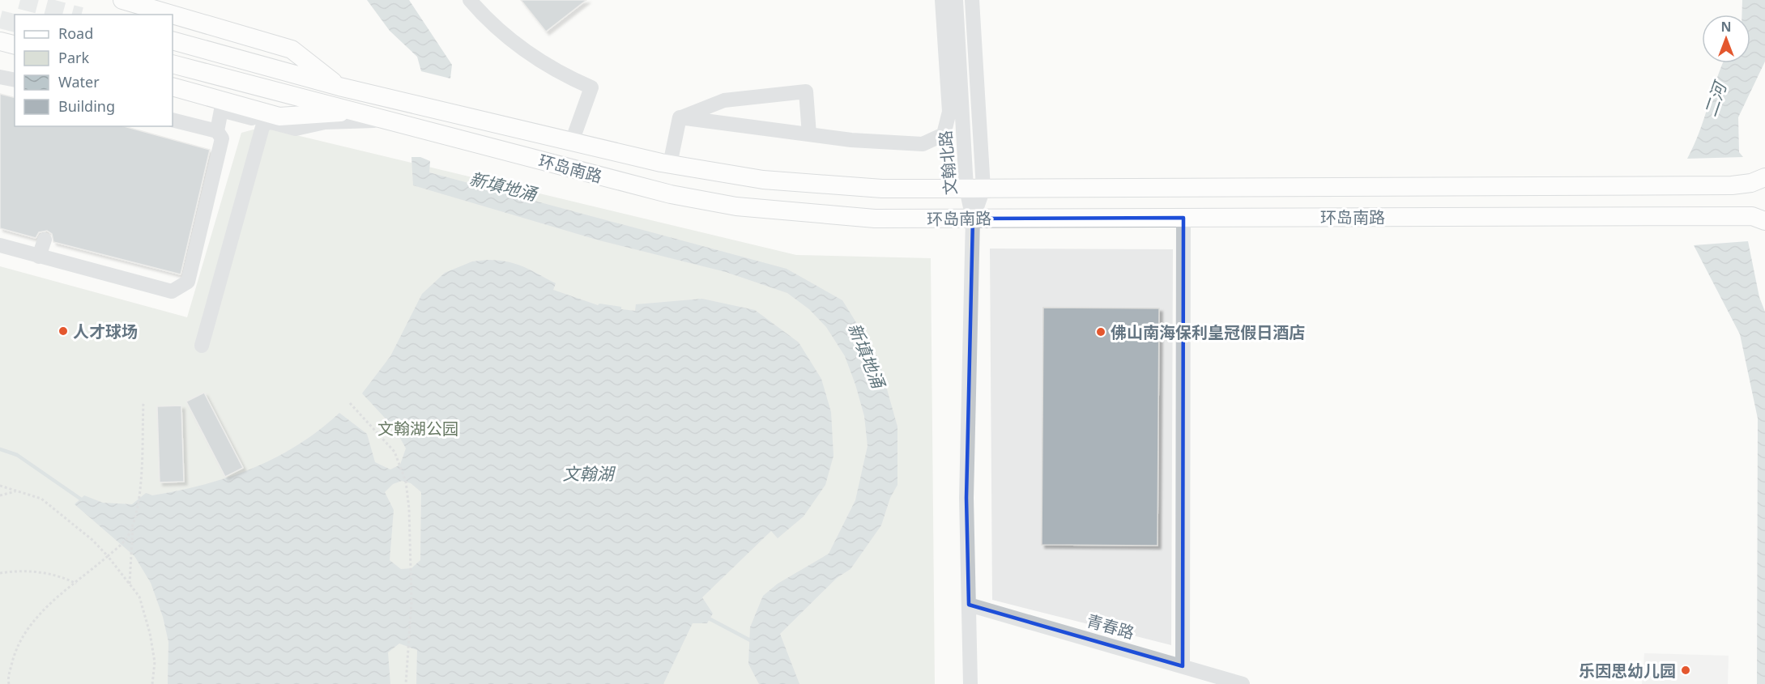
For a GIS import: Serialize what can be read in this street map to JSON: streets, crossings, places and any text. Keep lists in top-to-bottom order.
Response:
{
  "streets": {
    "main road": ["环岛南路"],
    "street": ["文翰北路", "青春路"]
  },
  "crossings": [
    ["文翰北路", "环岛南路"],
    ["文翰北路", "青春路"]
  ],
  "water": ["二河", "新填地涌", "文翰湖"],
  "parks": ["文翰湖公园"],
  "places": ["人才球场", "佛山南海保利皇冠假日酒店", "乐因思幼儿园"],
  "legend": [
    "Road",
    "Park",
    "Water",
    "Building"
  ],
  "north": "top"
}
